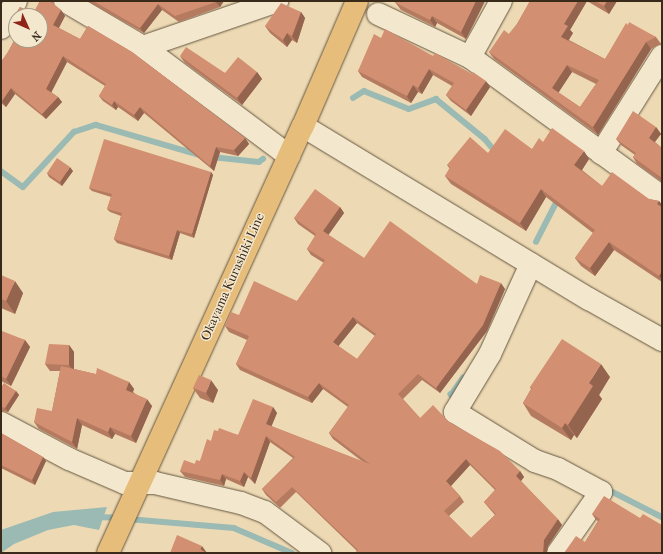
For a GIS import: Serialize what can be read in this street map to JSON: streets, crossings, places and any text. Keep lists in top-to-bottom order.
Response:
{
  "streets": {
    "main road": ["Okayama Kurashiki Line"]
  },
  "north": "bottom right"
}
